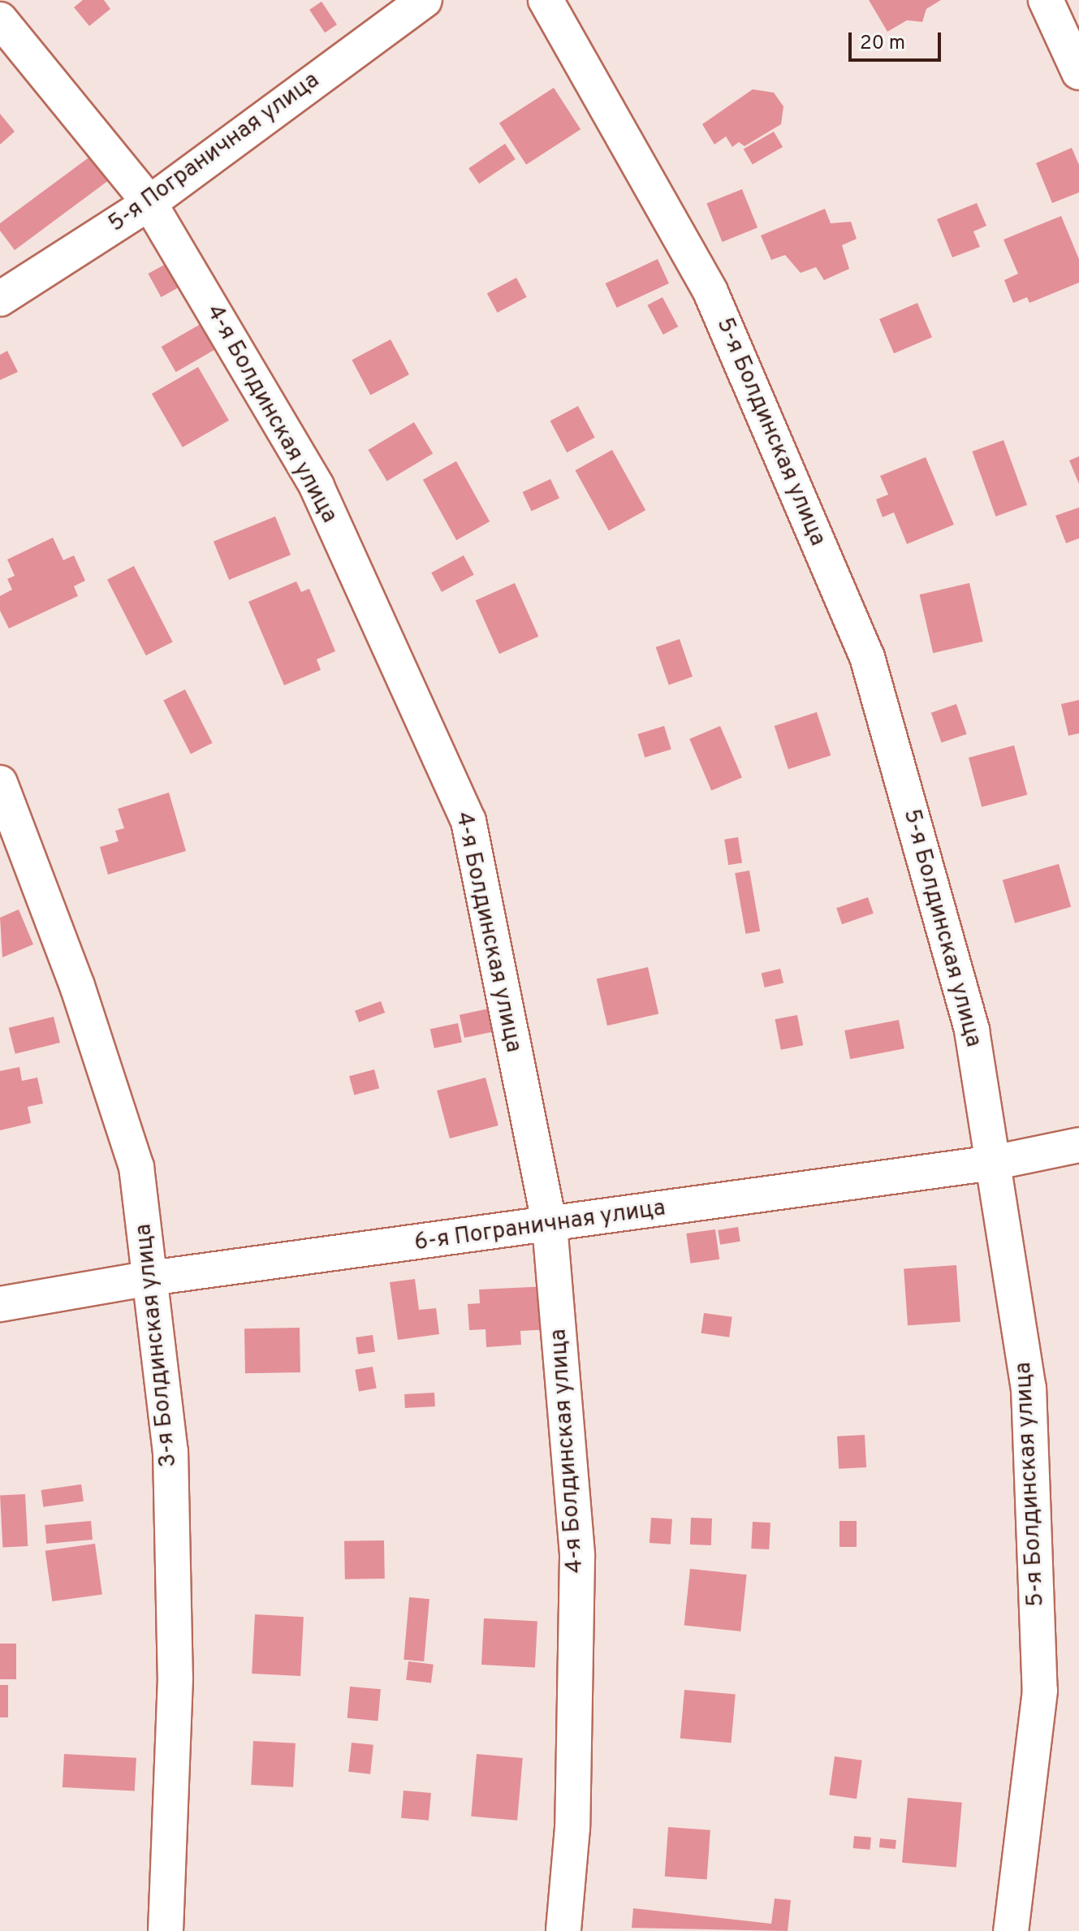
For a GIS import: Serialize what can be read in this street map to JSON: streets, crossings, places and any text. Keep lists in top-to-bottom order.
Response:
{
  "streets": {
    "street": [
      "5-я Пограничная улица",
      "4-я Болдинская улица",
      "5-я Болдинская улица",
      "6-я Пограничная улица",
      "3-я Болдинская улица"
    ]
  },
  "crossings": [
    ["5-я Пограничная улица", "4-я Болдинская улица"],
    ["4-я Болдинская улица", "6-я Пограничная улица"],
    ["5-я Болдинская улица", "6-я Пограничная улица"],
    ["6-я Пограничная улица", "3-я Болдинская улица"]
  ],
  "scale_bar": "20 m"
}
